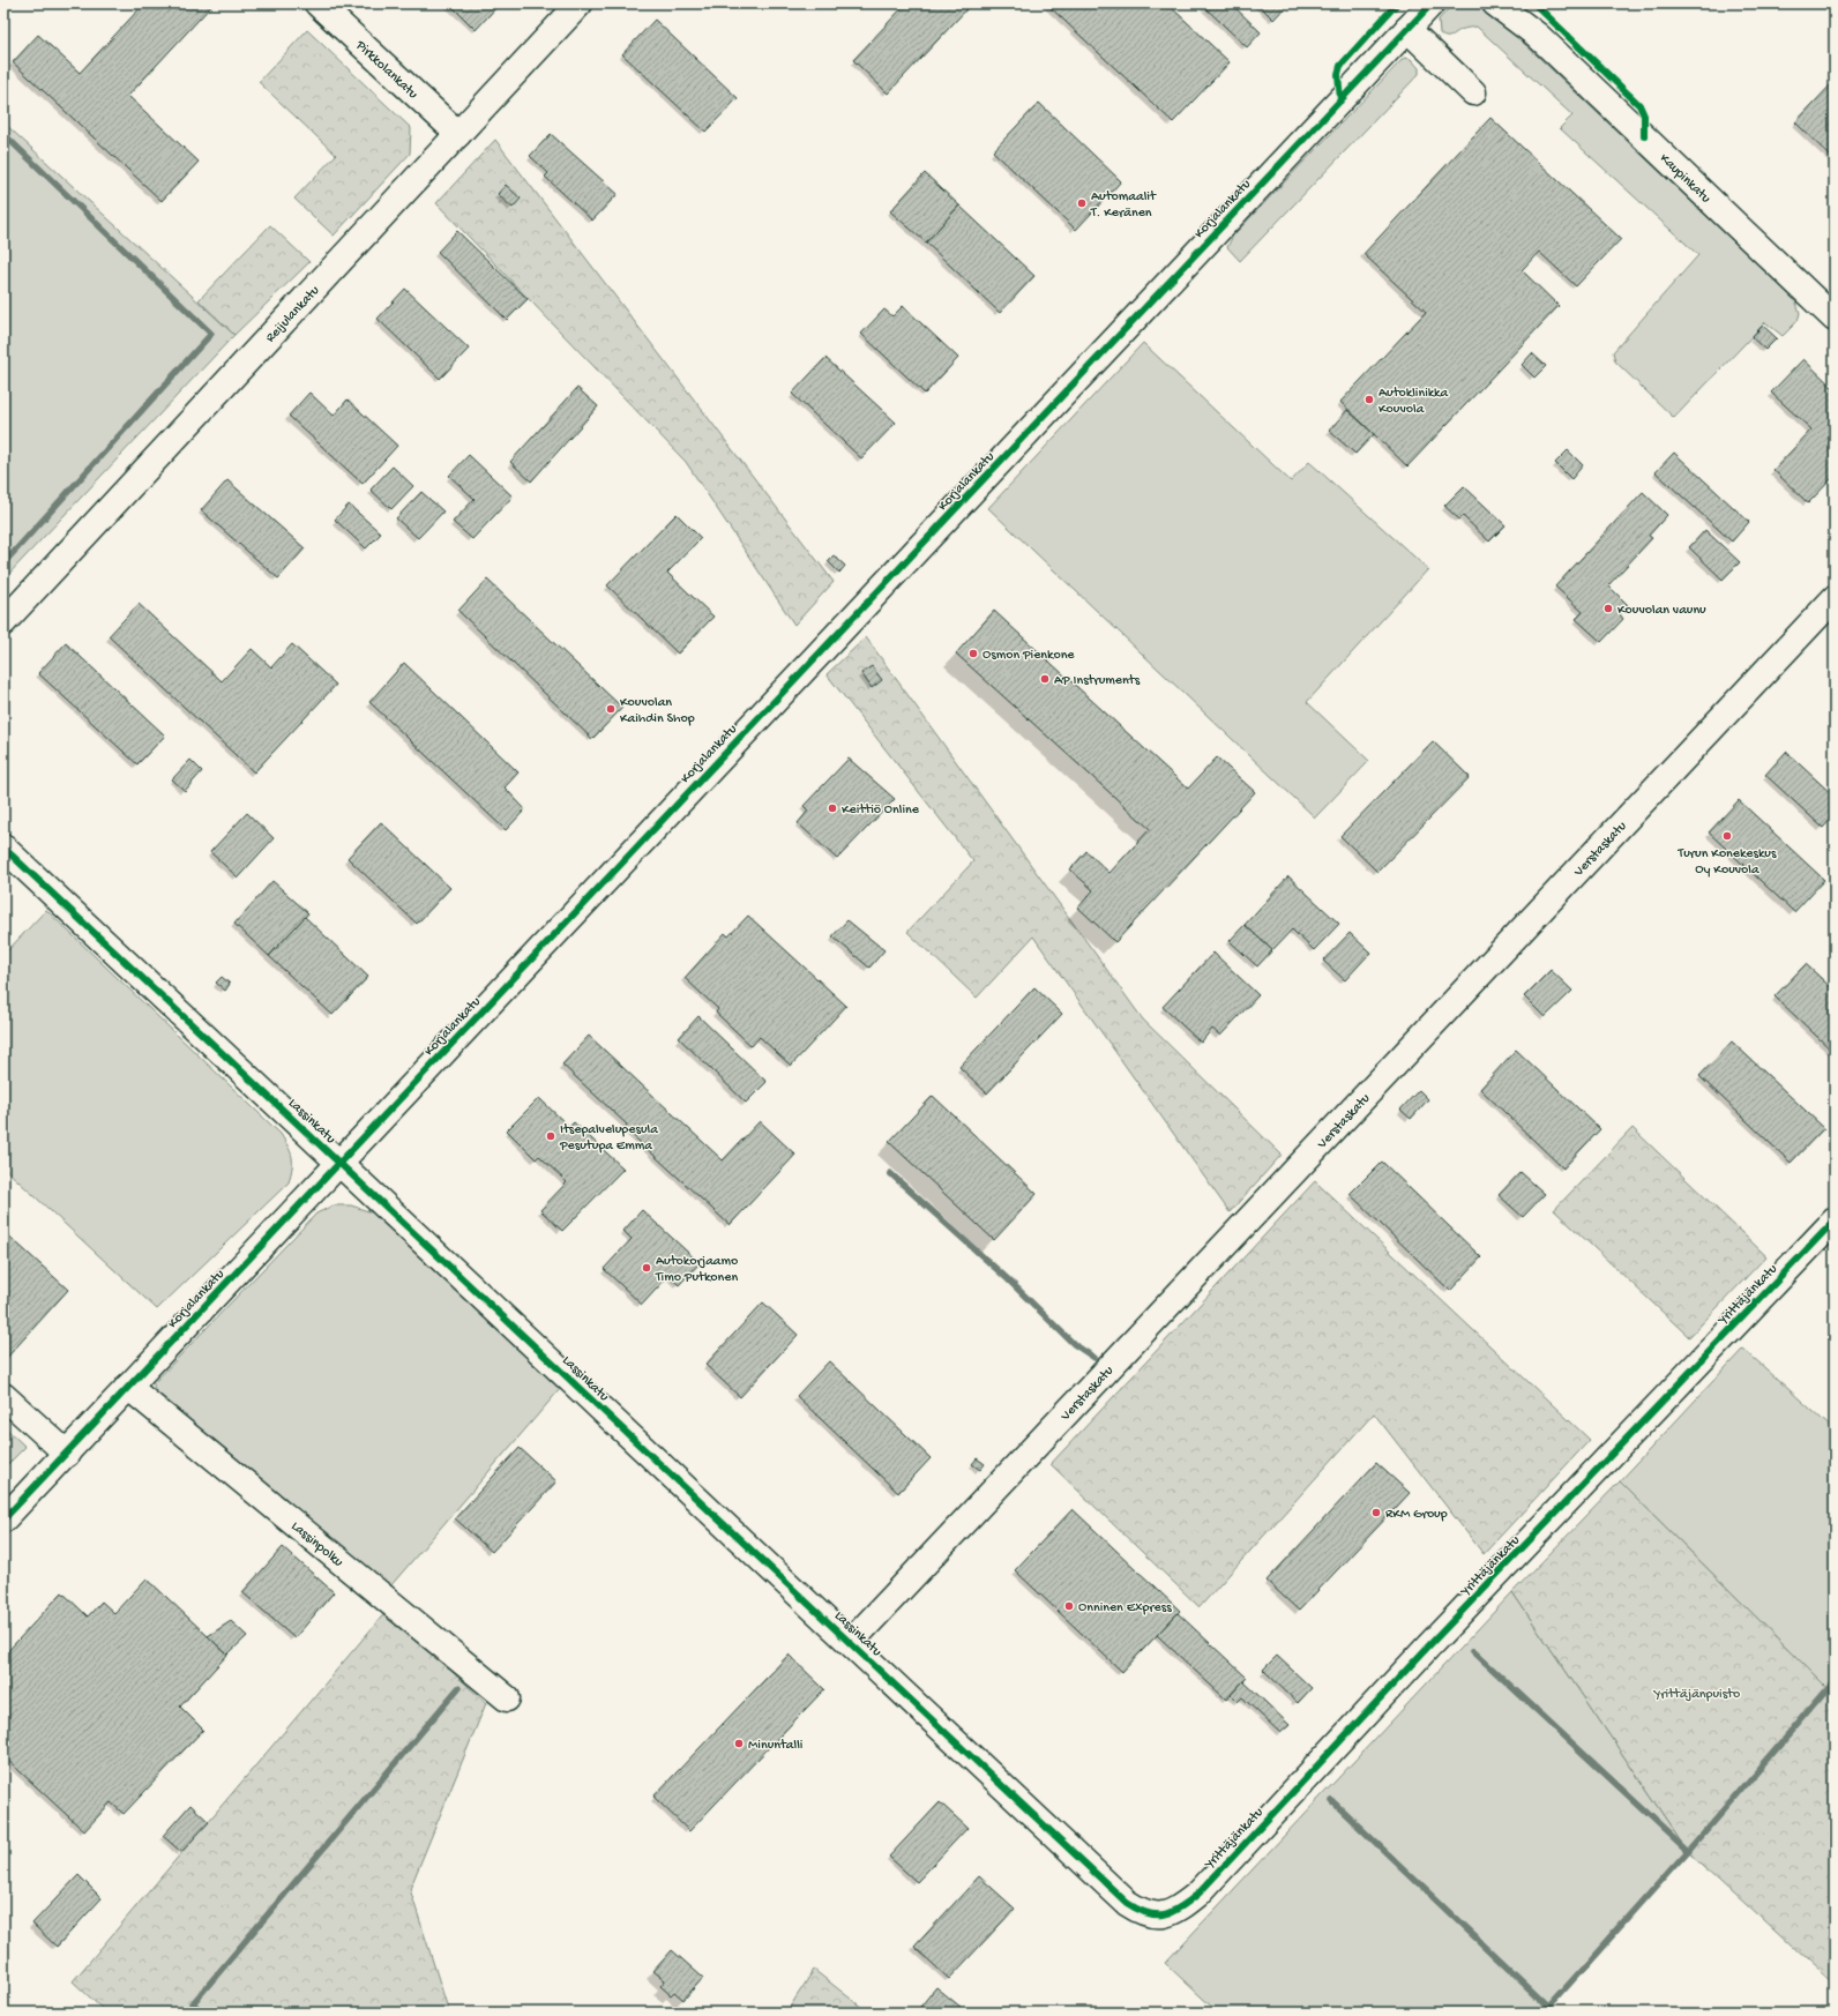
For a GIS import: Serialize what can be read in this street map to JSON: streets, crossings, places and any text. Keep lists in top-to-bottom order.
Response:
{
  "streets": {
    "street": [
      "Pirkkolankatu",
      "Kaupinkatu",
      "Korjalankatu",
      "Reijulankatu",
      "Verstaskatu",
      "Lassinkatu",
      "Yrittäjänkatu",
      "Lassinpolku"
    ]
  },
  "crossings": [
    ["Pirkkolankatu", "Reijulankatu"],
    ["Korjalankatu", "Lassinkatu"],
    ["Korjalankatu", "Lassinpolku"],
    ["Verstaskatu", "Lassinkatu"],
    ["Lassinkatu", "Yrittäjänkatu"]
  ],
  "parks": ["Yrittäjänpuisto"],
  "places": [
    "Automaalit T. Keränen",
    "Autoklinikka Kouvola",
    "Kouvolan vaunu",
    "Osmon Pienkone",
    "AP Instruments",
    "Kouvolan Kaihdin Shop",
    "Keittiö Online",
    "Turun Konekeskus Oy Kouvola",
    "Itsepalvelupesula Pesutupa Emma",
    "Autokorjaamo Timo Putkonen",
    "RKM Group",
    "Onninen Express",
    "Minuntalli"
  ]
}
